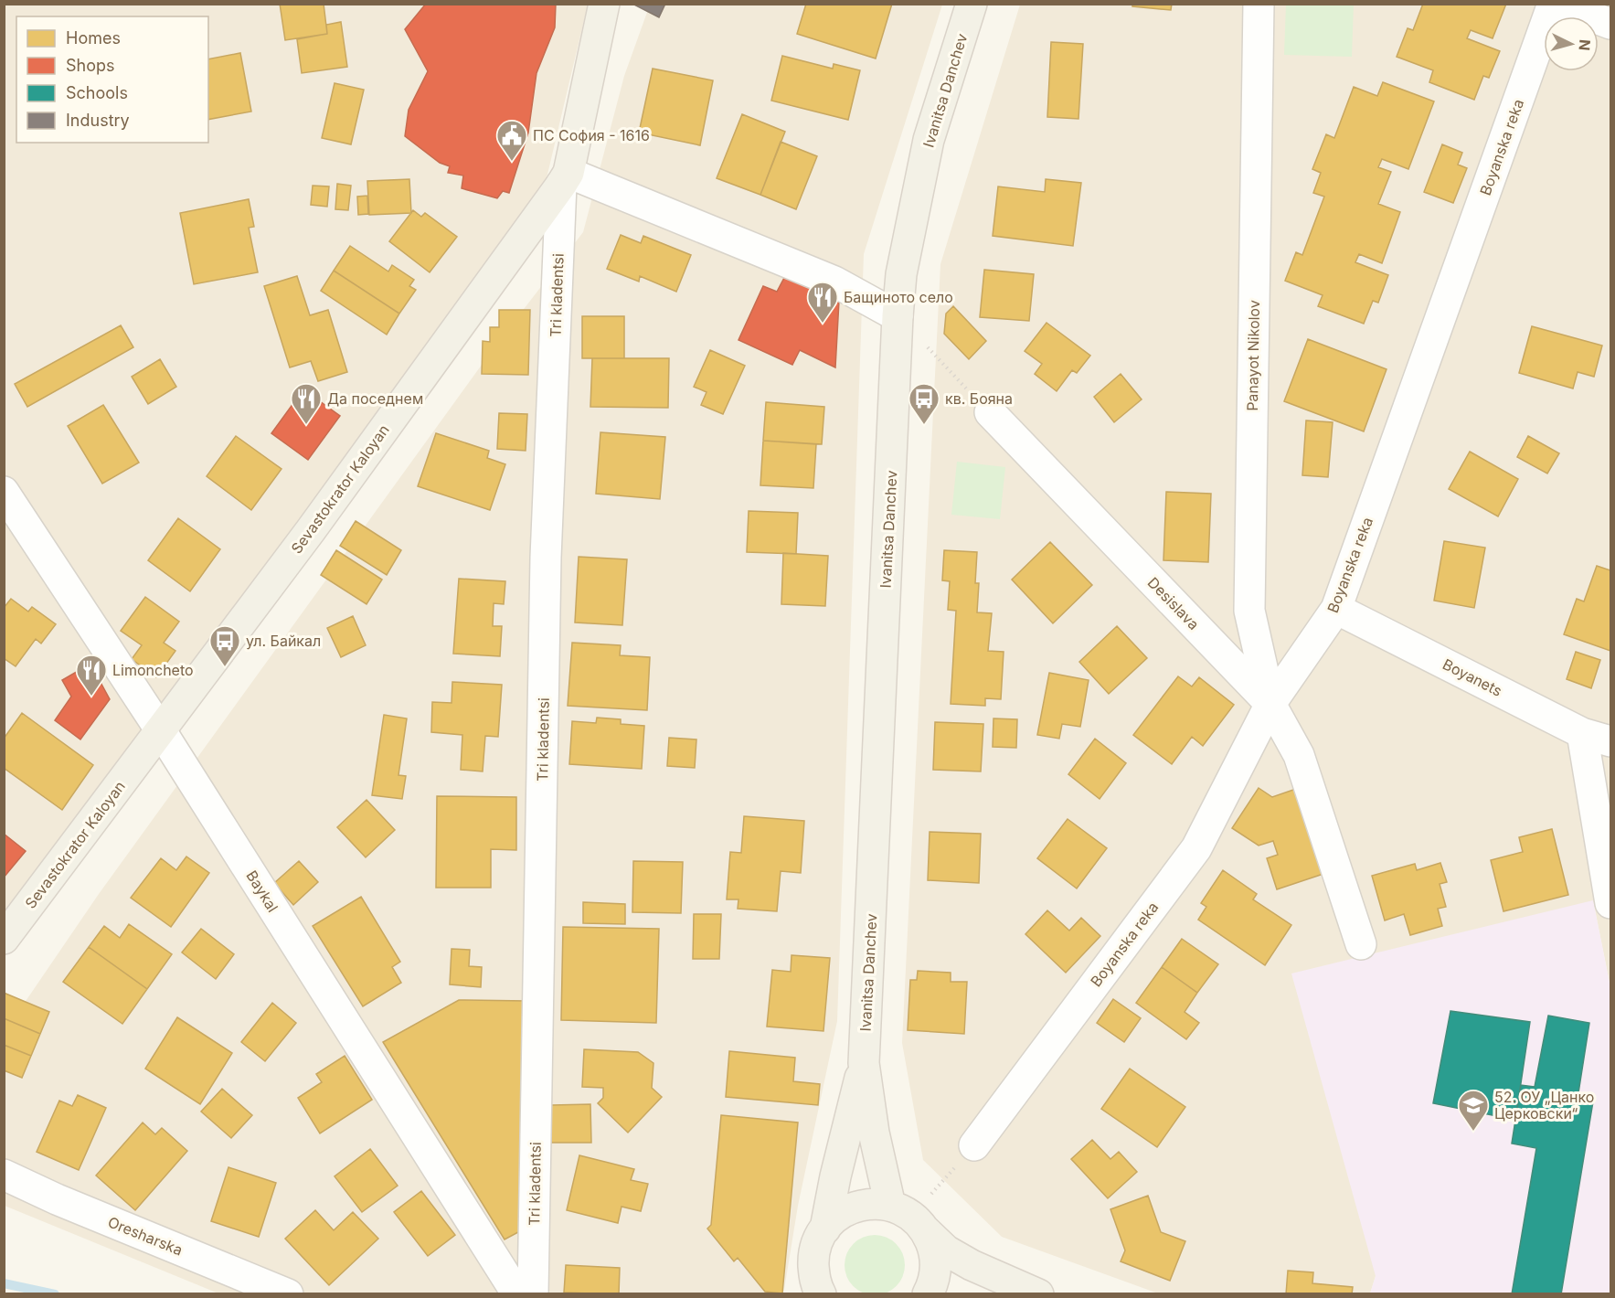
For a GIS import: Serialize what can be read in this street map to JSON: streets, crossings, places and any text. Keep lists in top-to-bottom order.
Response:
{
  "streets": {
    "main road": ["Ivanitsa Danchev", "Sevastokrator Kaloyan"],
    "street": [
      "Boyanska reka",
      "Tri kladentsi",
      "Panayot Nikolov",
      "Desislava",
      "Boyanets",
      "Baykal",
      "Oresharska"
    ]
  },
  "crossings": [
    ["Boyanska reka", "Panayot Nikolov"],
    ["Boyanska reka", "Desislava"],
    ["Boyanska reka", "Boyanets"],
    ["Tri kladentsi", "Sevastokrator Kaloyan"],
    ["Panayot Nikolov", "Desislava"],
    ["Sevastokrator Kaloyan", "Baykal"]
  ],
  "places": {
    "public building": ["ПС София - 1616"],
    "restaurant": ["Бащиното село", "Да поседнем", "Limoncheto"],
    "bus stop": ["кв. Бояна", "ул. Байкал"],
    "school or university": ["52. ОУ „Цанко Церковски“"]
  },
  "legend": [
    "Homes",
    "Shops",
    "Schools",
    "Industry"
  ],
  "north": "right"
}
